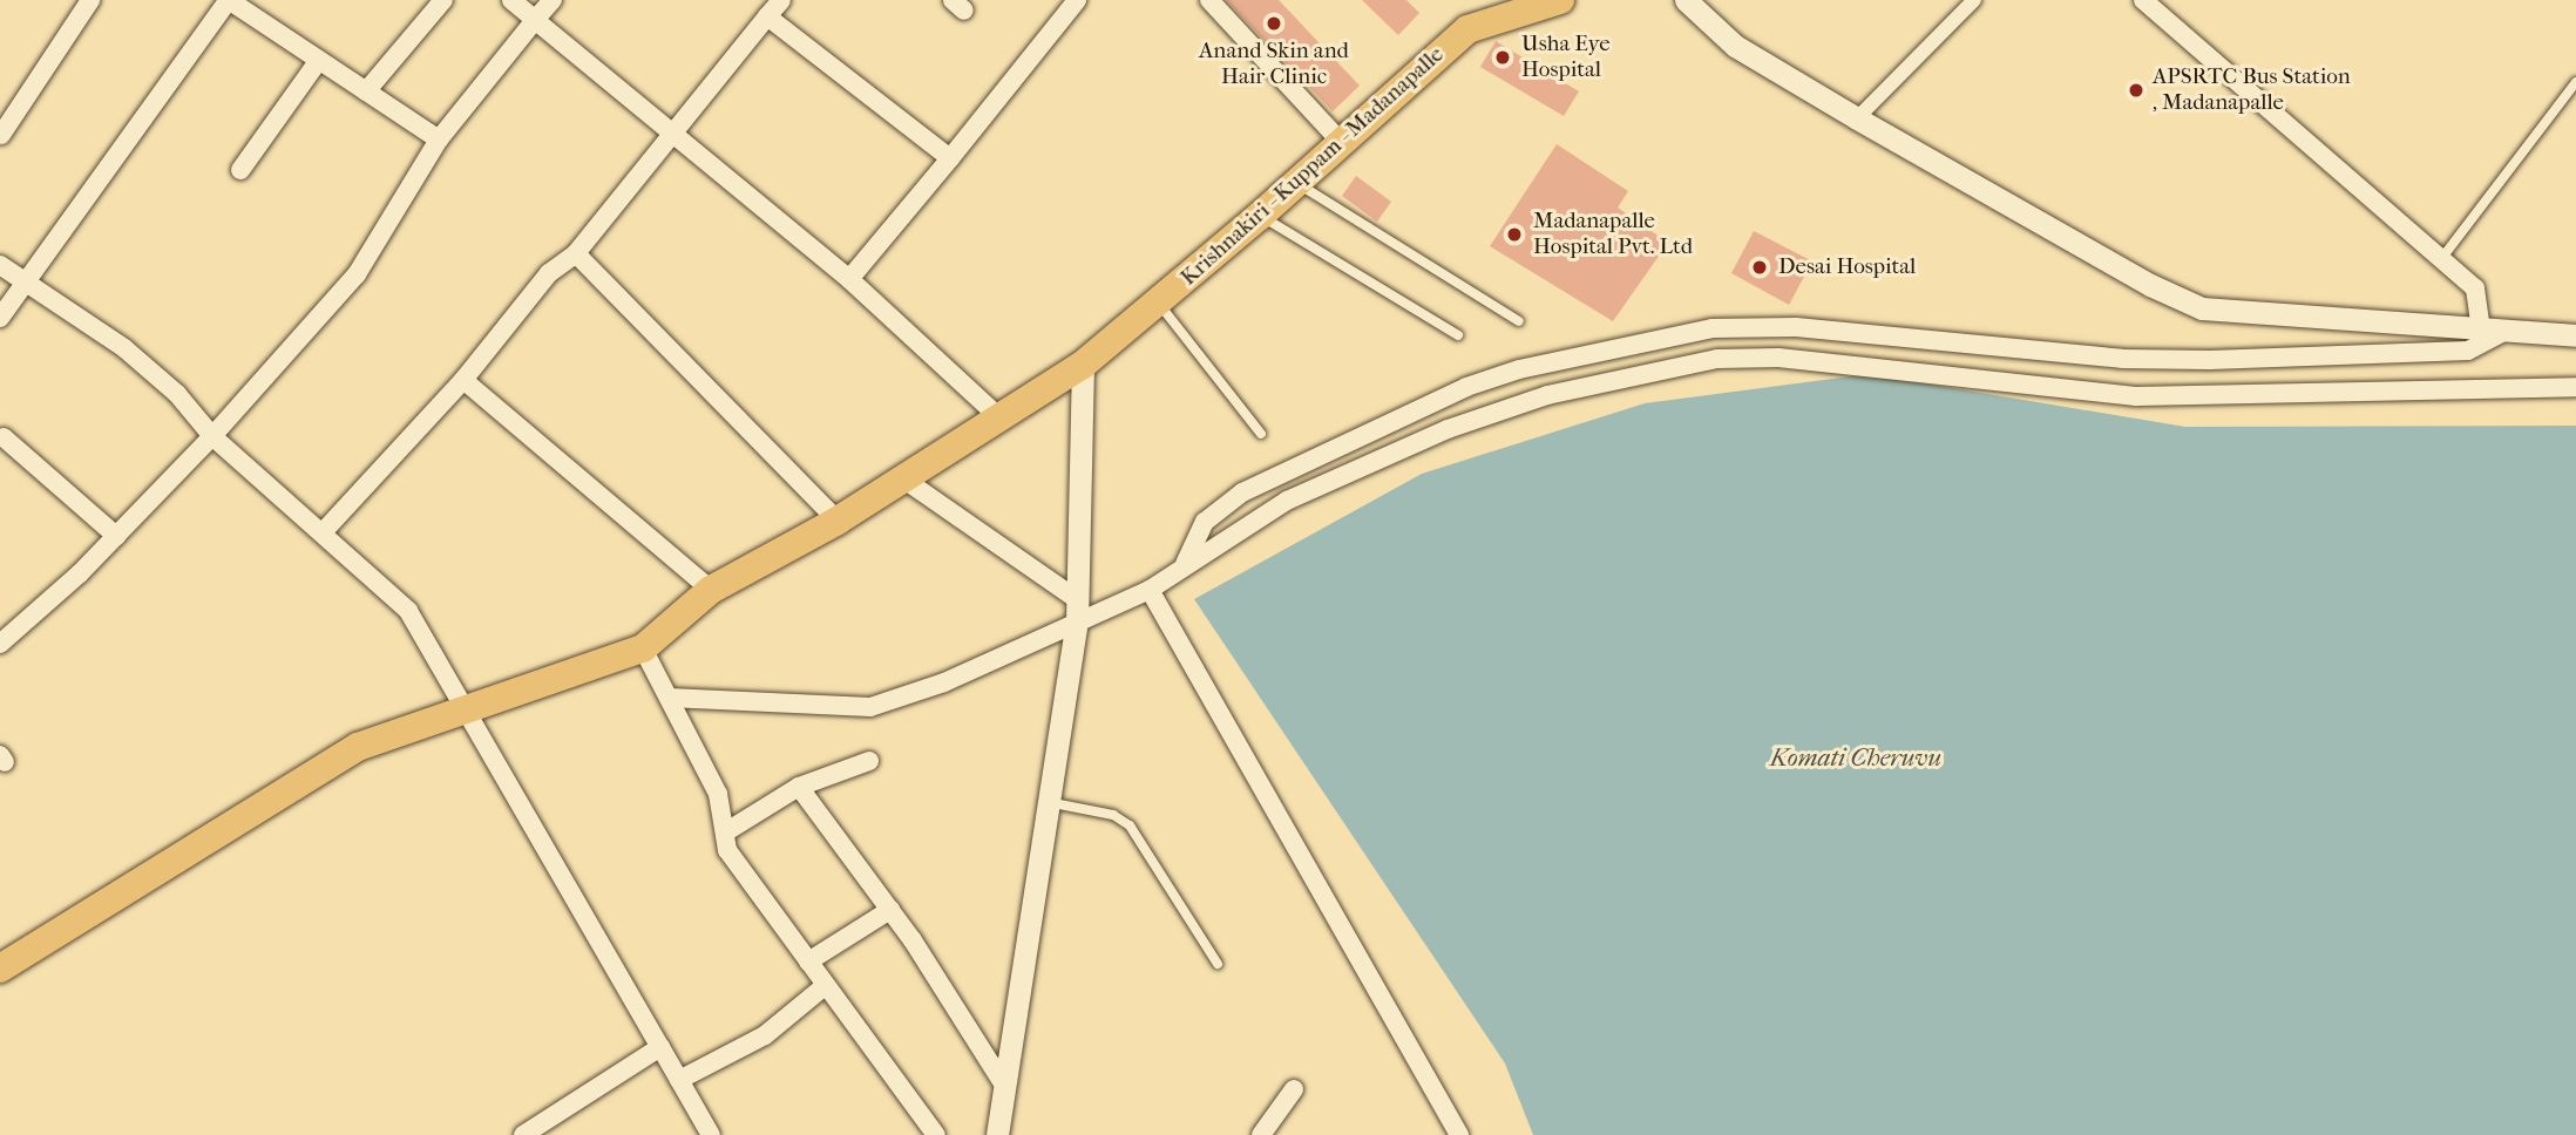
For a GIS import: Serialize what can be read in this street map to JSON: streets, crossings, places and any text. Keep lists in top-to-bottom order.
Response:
{
  "streets": {
    "main road": ["Krishnakiri - Kuppam - Madanapalle"]
  },
  "water": ["Komati Cheruvu"],
  "places": [
    "Anand Skin and Hair Clinic",
    "Usha Eye Hospital",
    "APSRTC Bus Station , Madanapalle",
    "Madanapalle Hospital Pvt. Ltd",
    "Desai Hospital"
  ]
}
